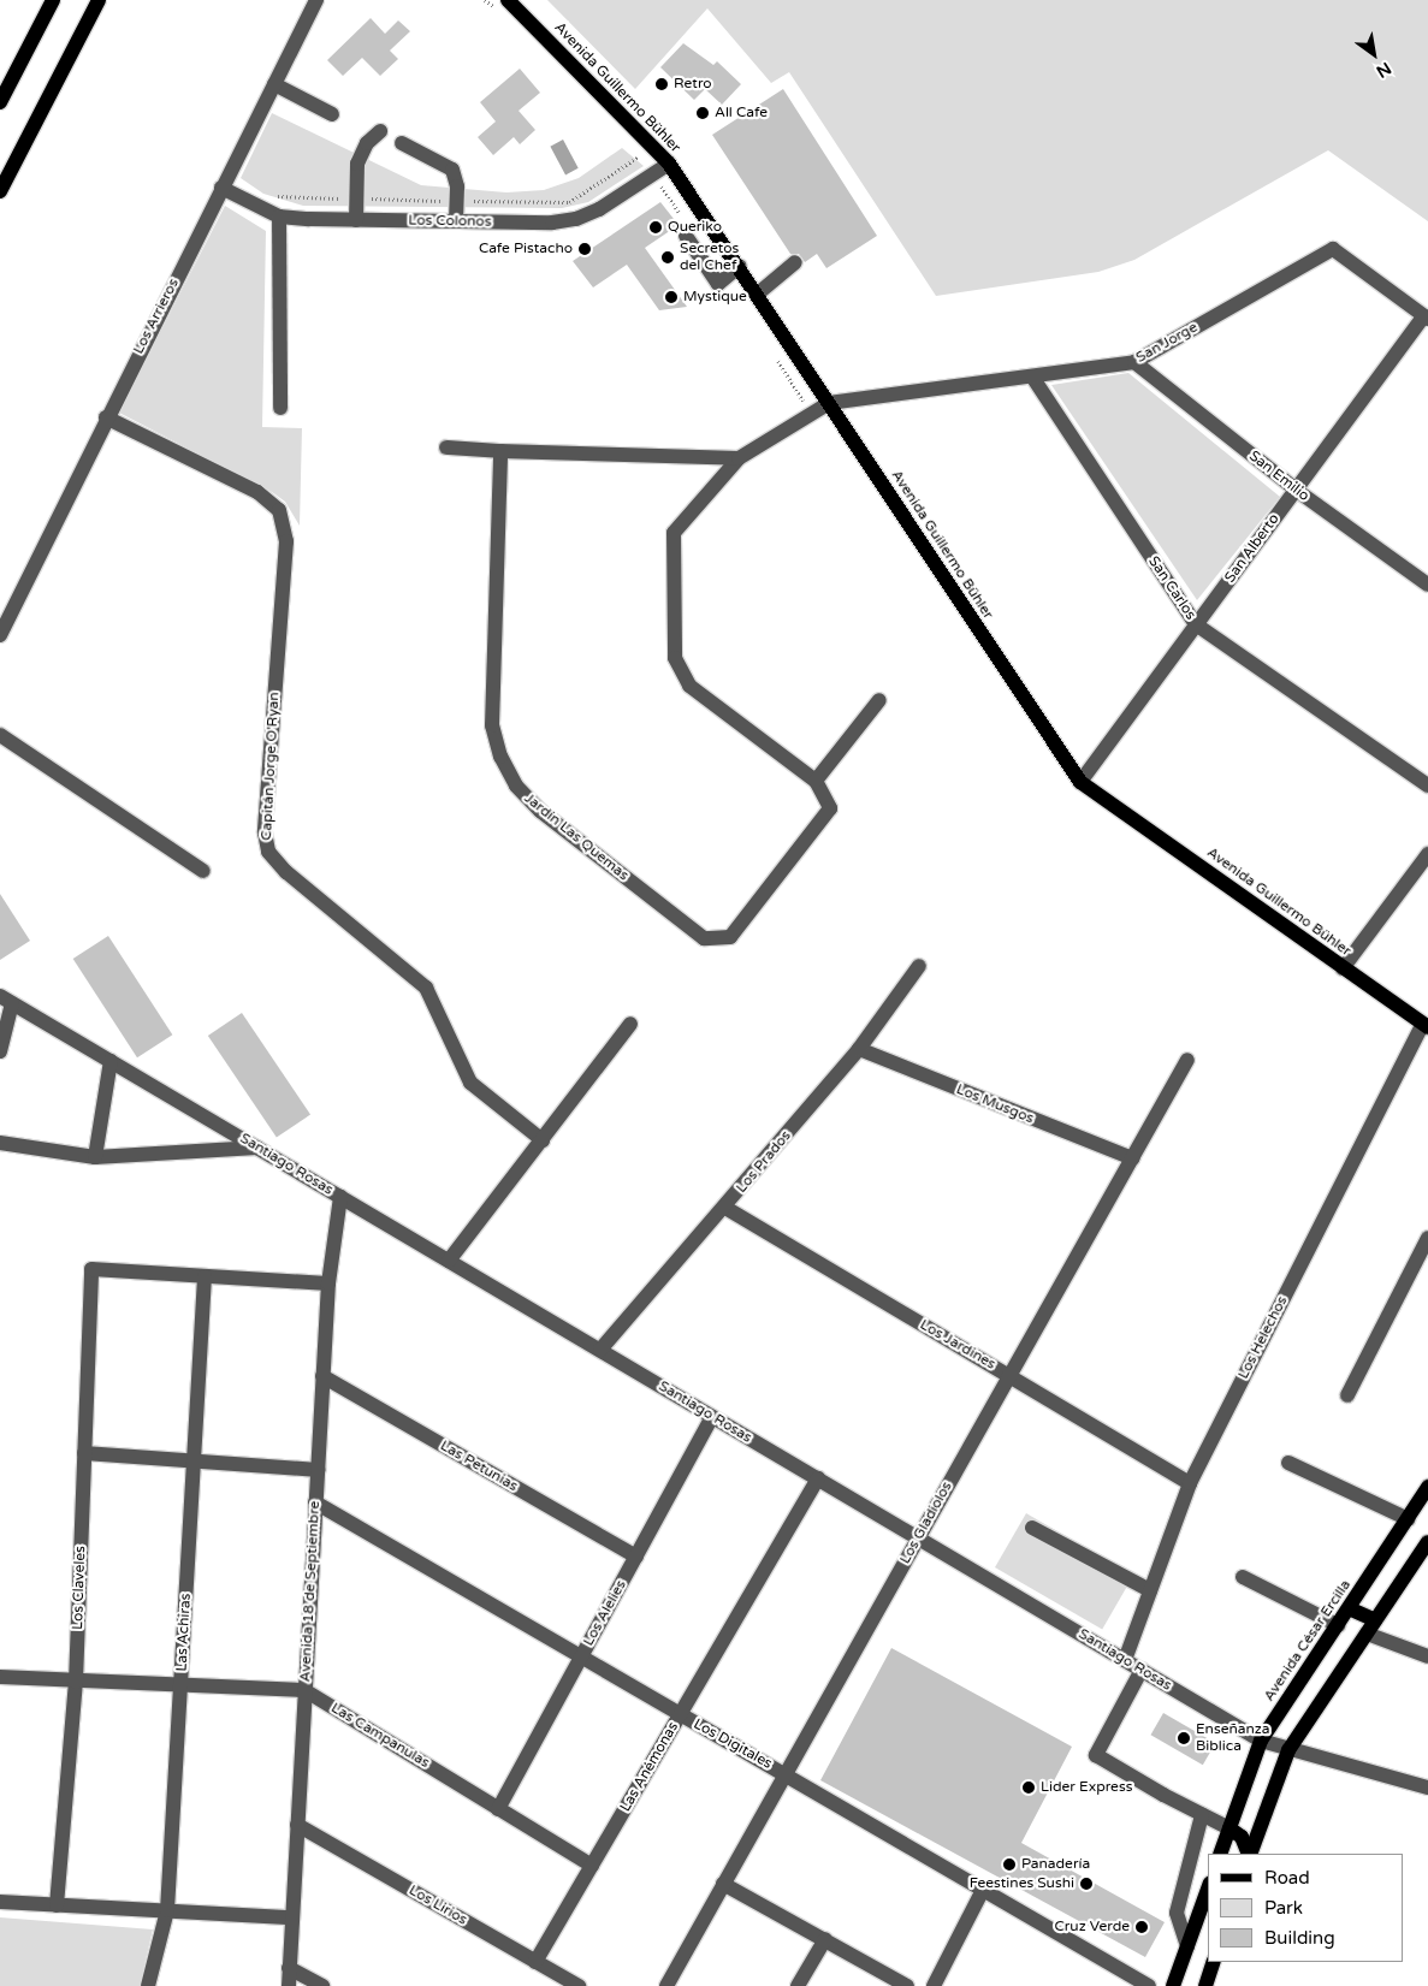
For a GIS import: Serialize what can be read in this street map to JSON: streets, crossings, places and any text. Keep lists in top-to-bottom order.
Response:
{
  "streets": {
    "main road": ["Avenida Guillermo Bühler", "Avenida César Ercilla"],
    "street": [
      "Los Colonos",
      "Los Arrieros",
      "San Jorge",
      "San Emilio",
      "San Alberto",
      "San Carlos",
      "Capitán Jorge O'Ryan",
      "Jardín Las Quemas",
      "Los Musgos",
      "Los Prados",
      "Santiago Rosas",
      "Los Helechos",
      "Los Jardines",
      "Las Petunias",
      "Los Gladiolos",
      "Los Claveles",
      "Avenida 18 de Septiembre",
      "Los Alelies",
      "Las Achiras",
      "Las Campanulas",
      "Los Digitales",
      "Las Anémonas",
      "Los Lirios"
    ]
  },
  "crossings": [
    ["Avenida Guillermo Bühler", "Los Colonos"],
    ["Avenida Guillermo Bühler", "San Jorge"],
    ["Avenida Guillermo Bühler", "San Alberto"],
    ["Avenida Guillermo Bühler", "Jardín Las Quemas"],
    ["Avenida Guillermo Bühler", "Los Helechos"],
    ["Los Colonos", "Los Arrieros"],
    ["Los Arrieros", "Capitán Jorge O'Ryan"],
    ["San Jorge", "San Emilio"],
    ["San Jorge", "San Alberto"],
    ["San Jorge", "San Carlos"],
    ["San Jorge", "Jardín Las Quemas"],
    ["San Emilio", "San Alberto"],
    ["San Alberto", "San Carlos"],
    ["Los Musgos", "Los Prados"],
    ["Los Musgos", "Los Gladiolos"],
    ["Los Prados", "Santiago Rosas"],
    ["Los Prados", "Los Jardines"],
    ["Santiago Rosas", "Los Helechos"],
    ["Santiago Rosas", "Los Gladiolos"],
    ["Santiago Rosas", "Avenida 18 de Septiembre"],
    ["Santiago Rosas", "Los Alelies"],
    ["Santiago Rosas", "Avenida César Ercilla"],
    ["Santiago Rosas", "Las Anémonas"],
    ["Los Helechos", "Los Jardines"],
    ["Los Jardines", "Los Gladiolos"],
    ["Las Petunias", "Avenida 18 de Septiembre"],
    ["Las Petunias", "Los Alelies"],
    ["Los Gladiolos", "Los Digitales"],
    ["Los Claveles", "Las Achiras"],
    ["Los Claveles", "Las Campanulas"],
    ["Avenida 18 de Septiembre", "Las Campanulas"],
    ["Avenida 18 de Septiembre", "Los Digitales"],
    ["Avenida 18 de Septiembre", "Los Lirios"],
    ["Los Alelies", "Las Campanulas"],
    ["Los Alelies", "Los Digitales"],
    ["Las Achiras", "Las Campanulas"],
    ["Las Campanulas", "Las Anémonas"],
    ["Los Digitales", "Las Anémonas"],
    ["Las Anémonas", "Los Lirios"]
  ],
  "places": [
    "Retro",
    "All Cafe",
    "Queriko",
    "Cafe Pistacho",
    "Secretos del Chef",
    "Mystique",
    "Enseñanza Biblica",
    "Lider Express",
    "Panadería",
    "Feestines Sushi",
    "Cruz Verde"
  ],
  "legend": ["Road", "Park", "Building"],
  "north": "bottom right"
}
